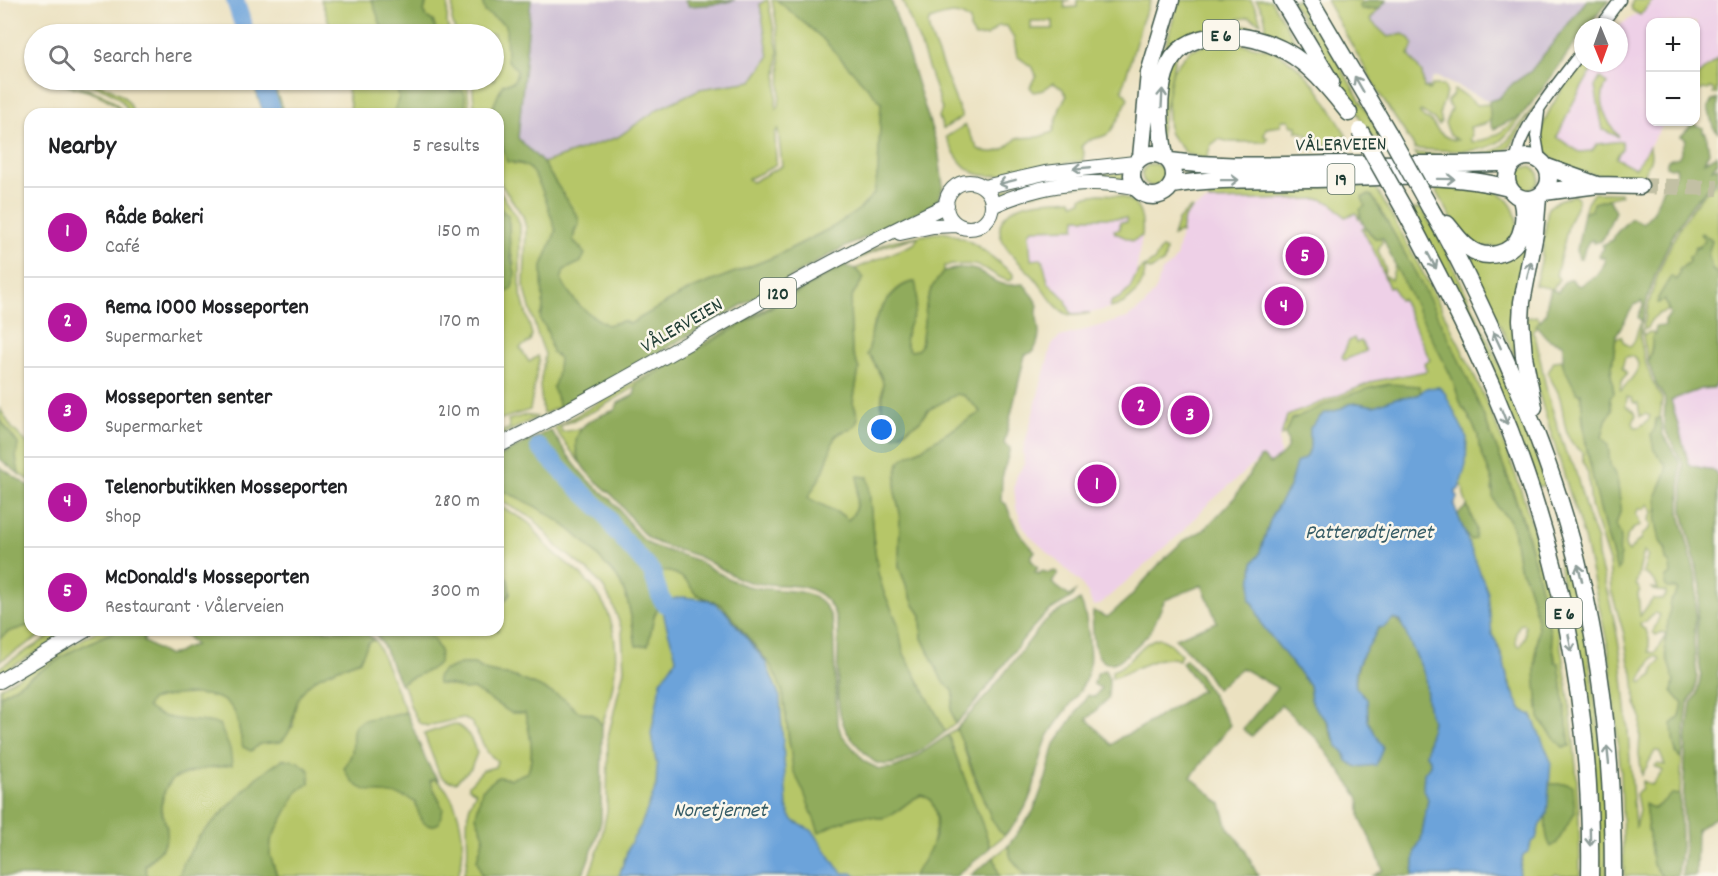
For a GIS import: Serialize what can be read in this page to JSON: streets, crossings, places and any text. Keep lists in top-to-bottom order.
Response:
{
  "streets": {
    "highway": ["E 6", "VÅLERVEIEN", "19"],
    "main road": ["120"]
  },
  "crossings": [
    ["E 6", "VÅLERVEIEN"],
    ["E 6", "19"],
    ["E 6", "120"],
    ["VÅLERVEIEN", "19"],
    ["VÅLERVEIEN", "120"],
    ["19", "120"]
  ],
  "water": ["Patterødtjernet", "Noretjernet"],
  "north": "bottom",
  "page": {
    "map_buttons": ["+", "−"],
    "search": "Search here",
    "heading": ["Nearby", "5 results"],
    "list": [
      {
        "mark": "1",
        "name": "Råde Bakeri",
        "note": "Café",
        "value": "150 m"
      },
      {
        "mark": "2",
        "name": "Rema 1000 Mosseporten",
        "note": "Supermarket",
        "value": "170 m"
      },
      {
        "mark": "3",
        "name": "Mosseporten senter",
        "note": "Supermarket",
        "value": "210 m"
      },
      {
        "mark": "4",
        "name": "Telenorbutikken Mosseporten",
        "note": "Shop",
        "value": "280 m"
      },
      {
        "mark": "5",
        "name": "McDonald's Mosseporten",
        "note": "Restaurant · Vålerveien",
        "value": "300 m"
      }
    ],
    "pins": [
      "5",
      "4",
      "2",
      "3",
      "1"
    ]
  }
}
